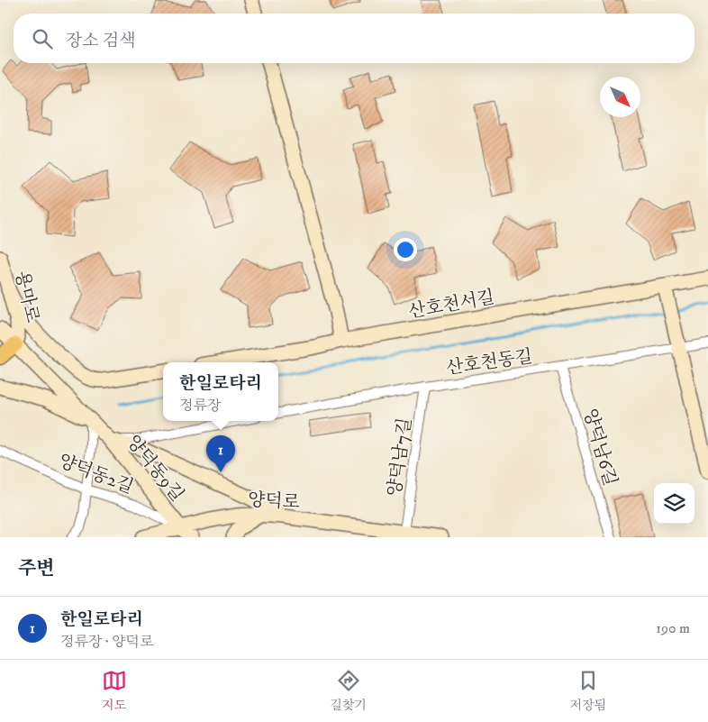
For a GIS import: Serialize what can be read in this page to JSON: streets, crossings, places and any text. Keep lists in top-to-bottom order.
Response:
{
  "streets": {
    "main road": [
      "용마로",
      "산호천서길",
      "양덕동9길",
      "양덕로"
    ],
    "street": [
      "산호천동길",
      "양덕남6길",
      "양덕남7길",
      "양덕동2길"
    ]
  },
  "crossings": [
    ["용마로", "양덕동9길"],
    ["산호천동길", "양덕남6길"],
    ["산호천동길", "양덕남7길"],
    ["양덕남7길", "양덕로"],
    ["양덕동9길", "양덕동2길"],
    ["양덕동9길", "양덕로"],
    ["양덕동2길", "양덕로"]
  ],
  "north": "bottom right",
  "page": {
    "search": "장소 검색",
    "popup": ["한일로타리", "정류장"],
    "pins": "1",
    "heading": "주변",
    "list": [
      {
        "mark": "1",
        "name": "한일로타리",
        "note": "정류장 · 양덕로",
        "value": "190 m"
      }
    ],
    "nav": ["지도", "길찾기", "저장됨"]
  }
}
